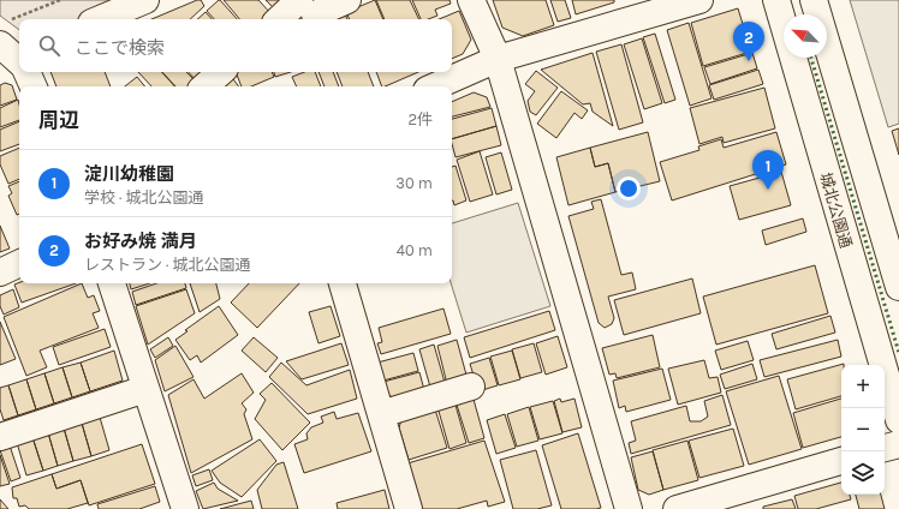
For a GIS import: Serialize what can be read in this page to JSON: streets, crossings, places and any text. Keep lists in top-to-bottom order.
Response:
{
  "streets": {
    "street": ["城北公園通"]
  },
  "north": "top left",
  "page": {
    "search": "ここで検索",
    "pins": ["2", "1"],
    "heading": ["周辺", "2件"],
    "list": [
      {
        "mark": "1",
        "name": "淀川幼稚園",
        "note": "学校 · 城北公園通",
        "value": "30 m"
      },
      {
        "mark": "2",
        "name": "お好み焼 満月",
        "note": "レストラン · 城北公園通",
        "value": "40 m"
      }
    ],
    "map_buttons": ["+", "−"]
  }
}
